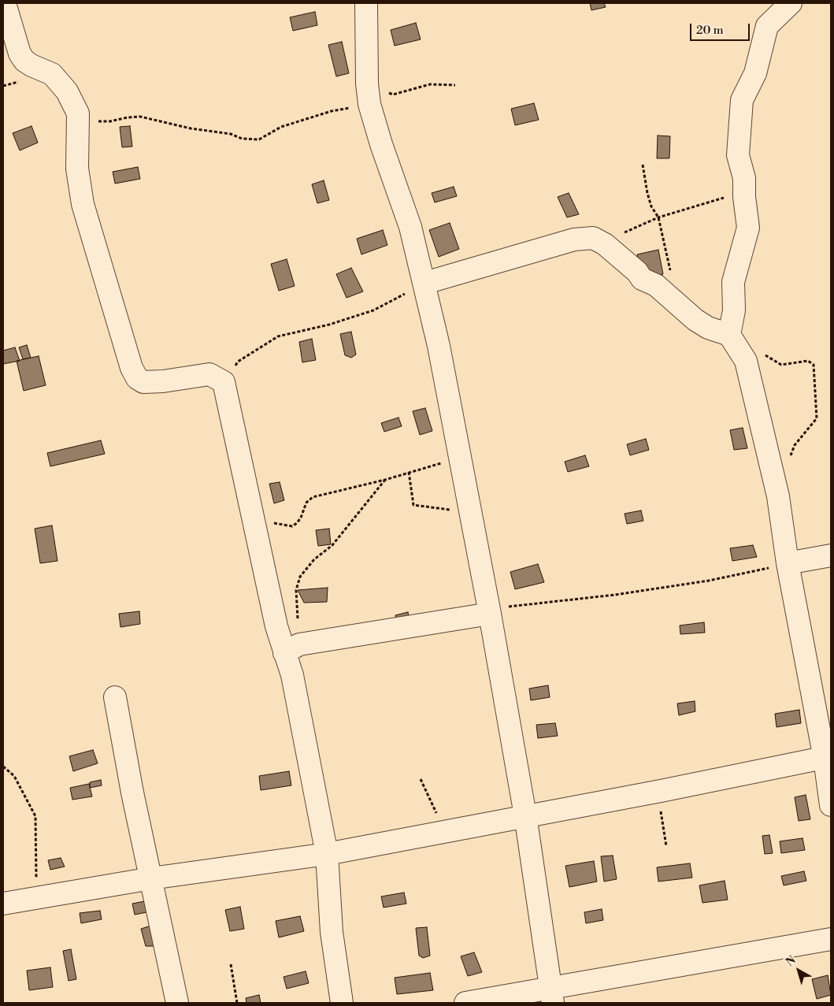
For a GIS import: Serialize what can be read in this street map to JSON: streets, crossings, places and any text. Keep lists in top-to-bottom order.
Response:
{
  "scale_bar": "20 m",
  "north": "top left"
}
